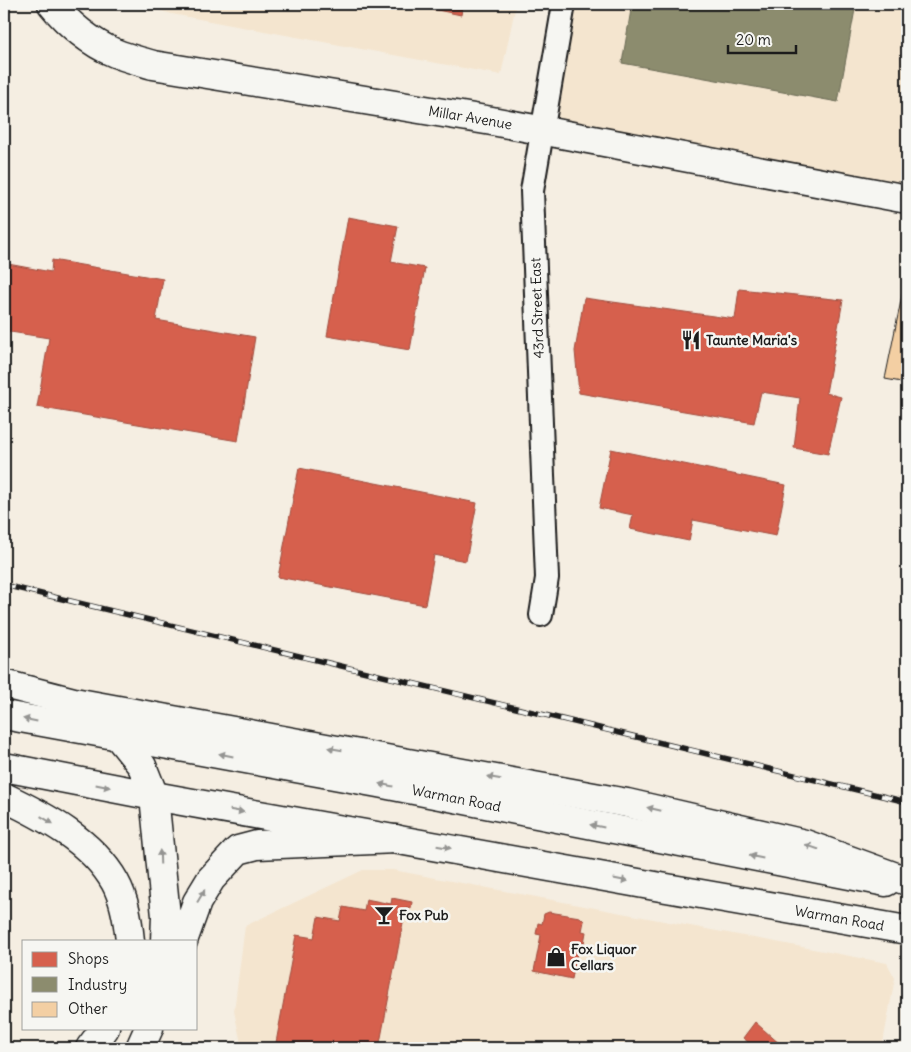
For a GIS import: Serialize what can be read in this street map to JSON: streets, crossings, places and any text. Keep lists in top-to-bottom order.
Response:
{
  "streets": {
    "main road": ["Millar Avenue", "Warman Road"],
    "street": ["43rd Street East"]
  },
  "crossings": [
    ["Millar Avenue", "43rd Street East"]
  ],
  "places": {
    "restaurant": ["Taunte Maria's"],
    "bar": ["Fox Pub"],
    "shop": ["Fox Liquor Cellars"]
  },
  "legend": ["Shops", "Industry", "Other"],
  "scale_bar": "20 m"
}
